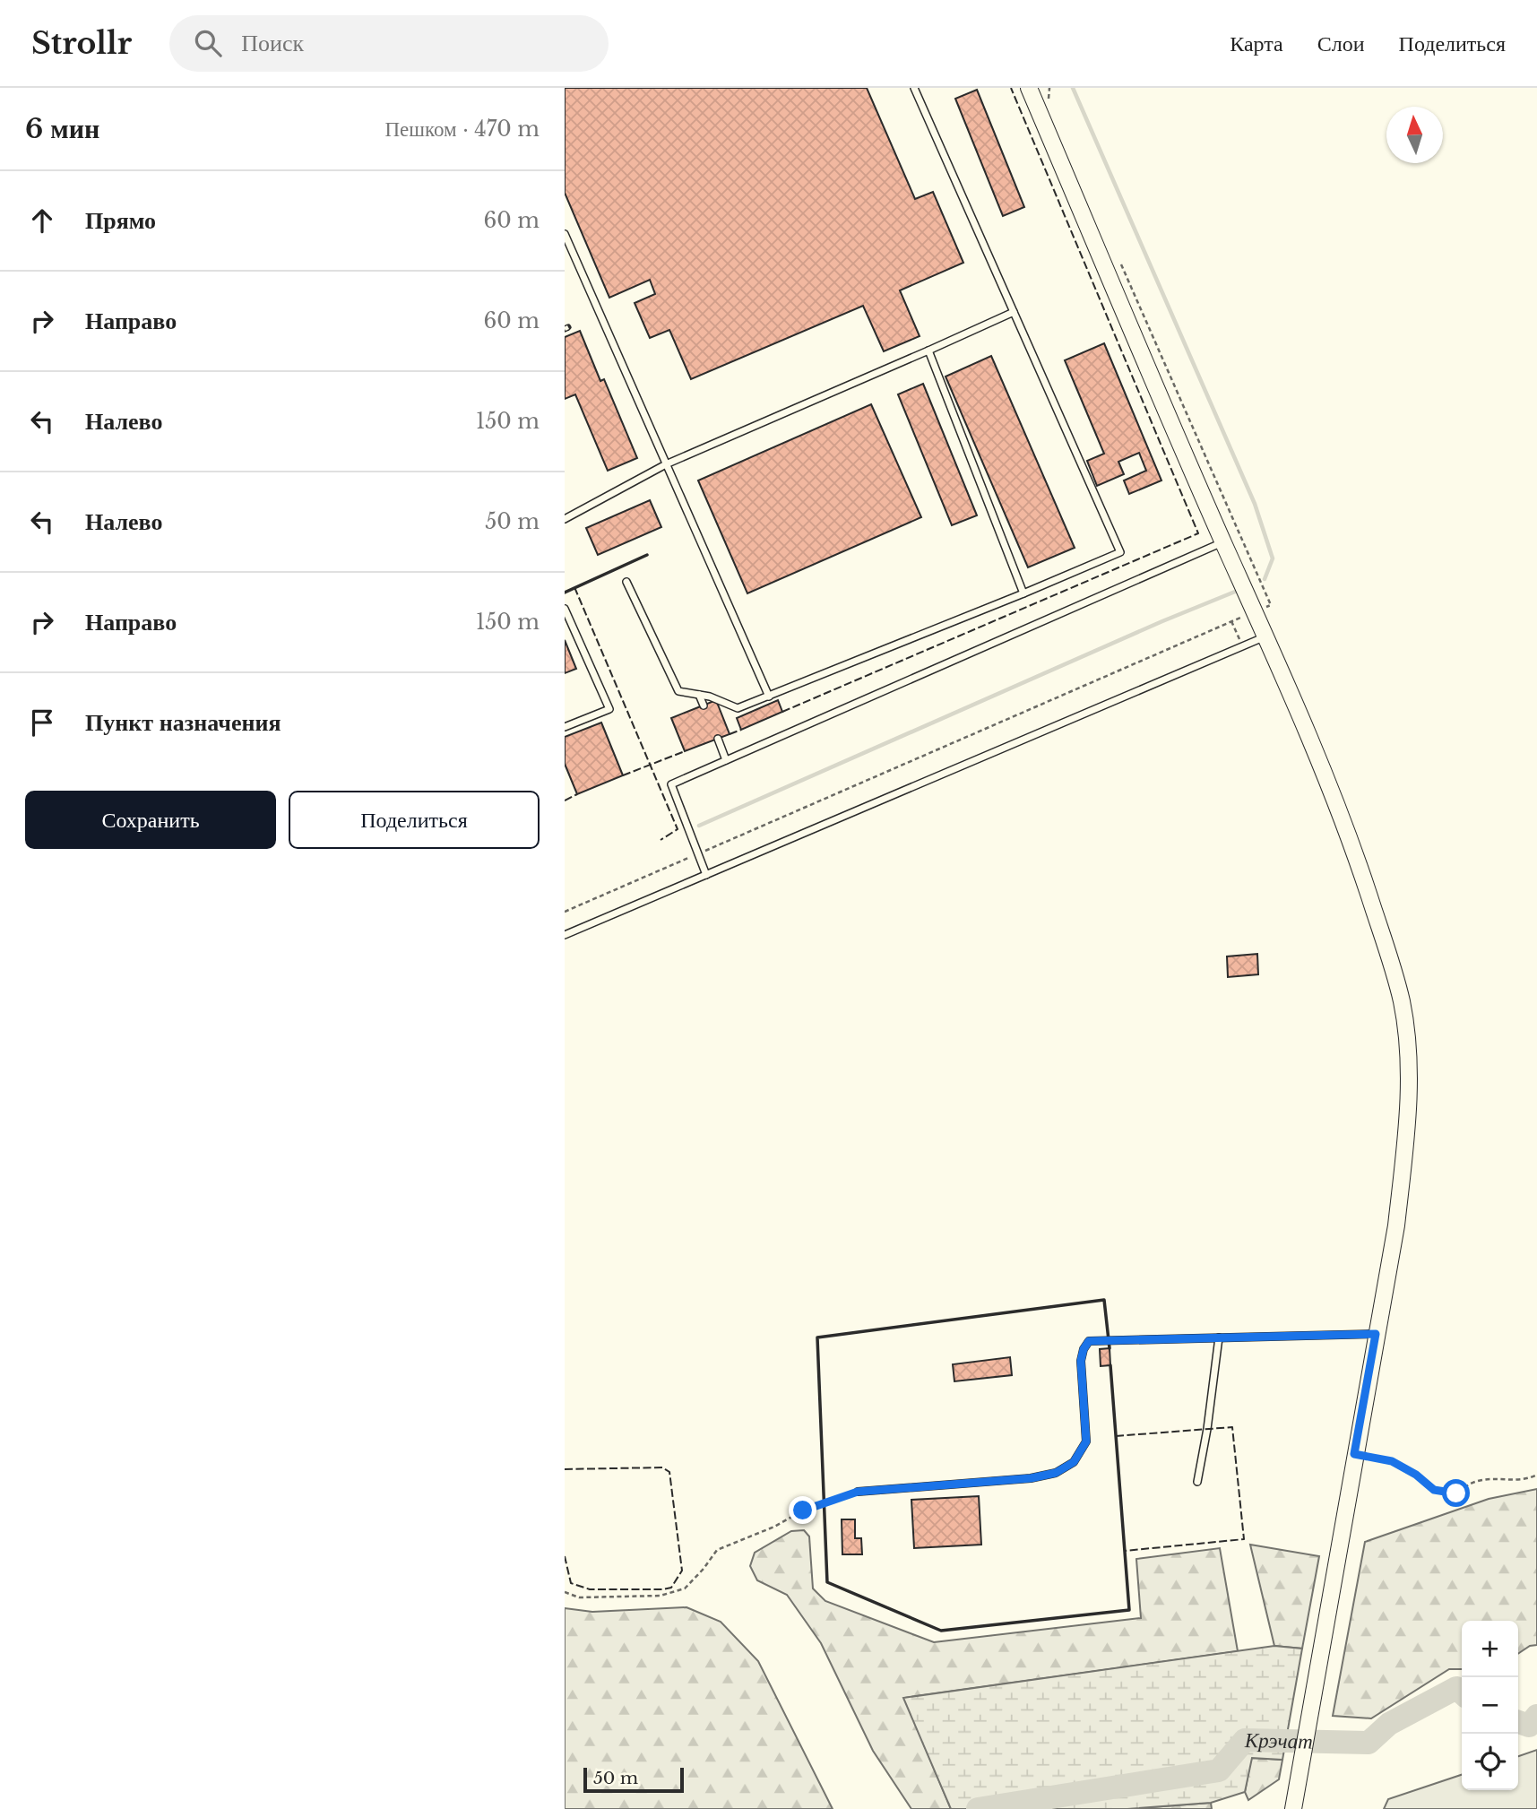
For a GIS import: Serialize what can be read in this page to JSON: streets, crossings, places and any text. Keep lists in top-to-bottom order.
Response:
{
  "water": ["Крэчат"],
  "scale_bar": "50 m",
  "north": "top",
  "page": {
    "header": "Strollr",
    "search": "Поиск",
    "nav": ["Карта", "Слои", "Поделиться"],
    "heading": ["6 мин", "Пешком · 470 m"],
    "list": [
      ["Прямо", "60 m"],
      ["Направо", "60 m"],
      ["Налево", "150 m"],
      ["Налево", "50 m"],
      ["Направо", "150 m"],
      "Пункт назначения"
    ],
    "buttons": ["Сохранить", "Поделиться"],
    "map_buttons": ["+", "−"],
    "scale": "50 m"
  }
}
